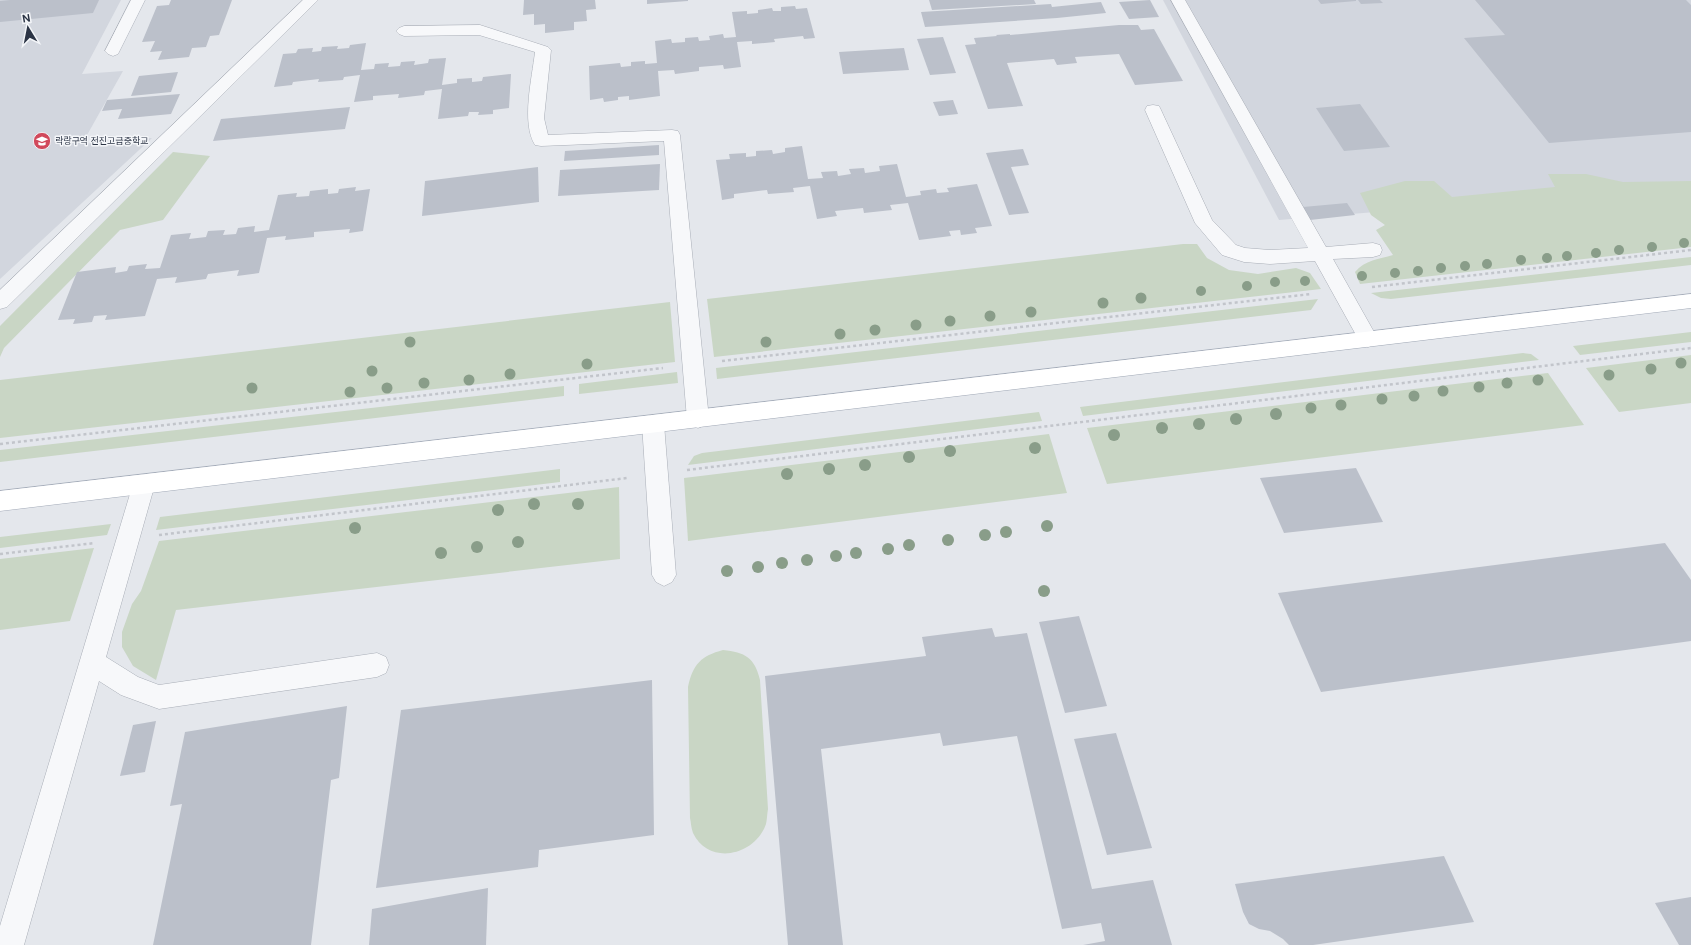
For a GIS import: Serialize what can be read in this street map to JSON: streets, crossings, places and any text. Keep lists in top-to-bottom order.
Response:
{
  "places": {
    "school or university": ["락랑구역 전진고급중학교"]
  },
  "north": "top"
}
